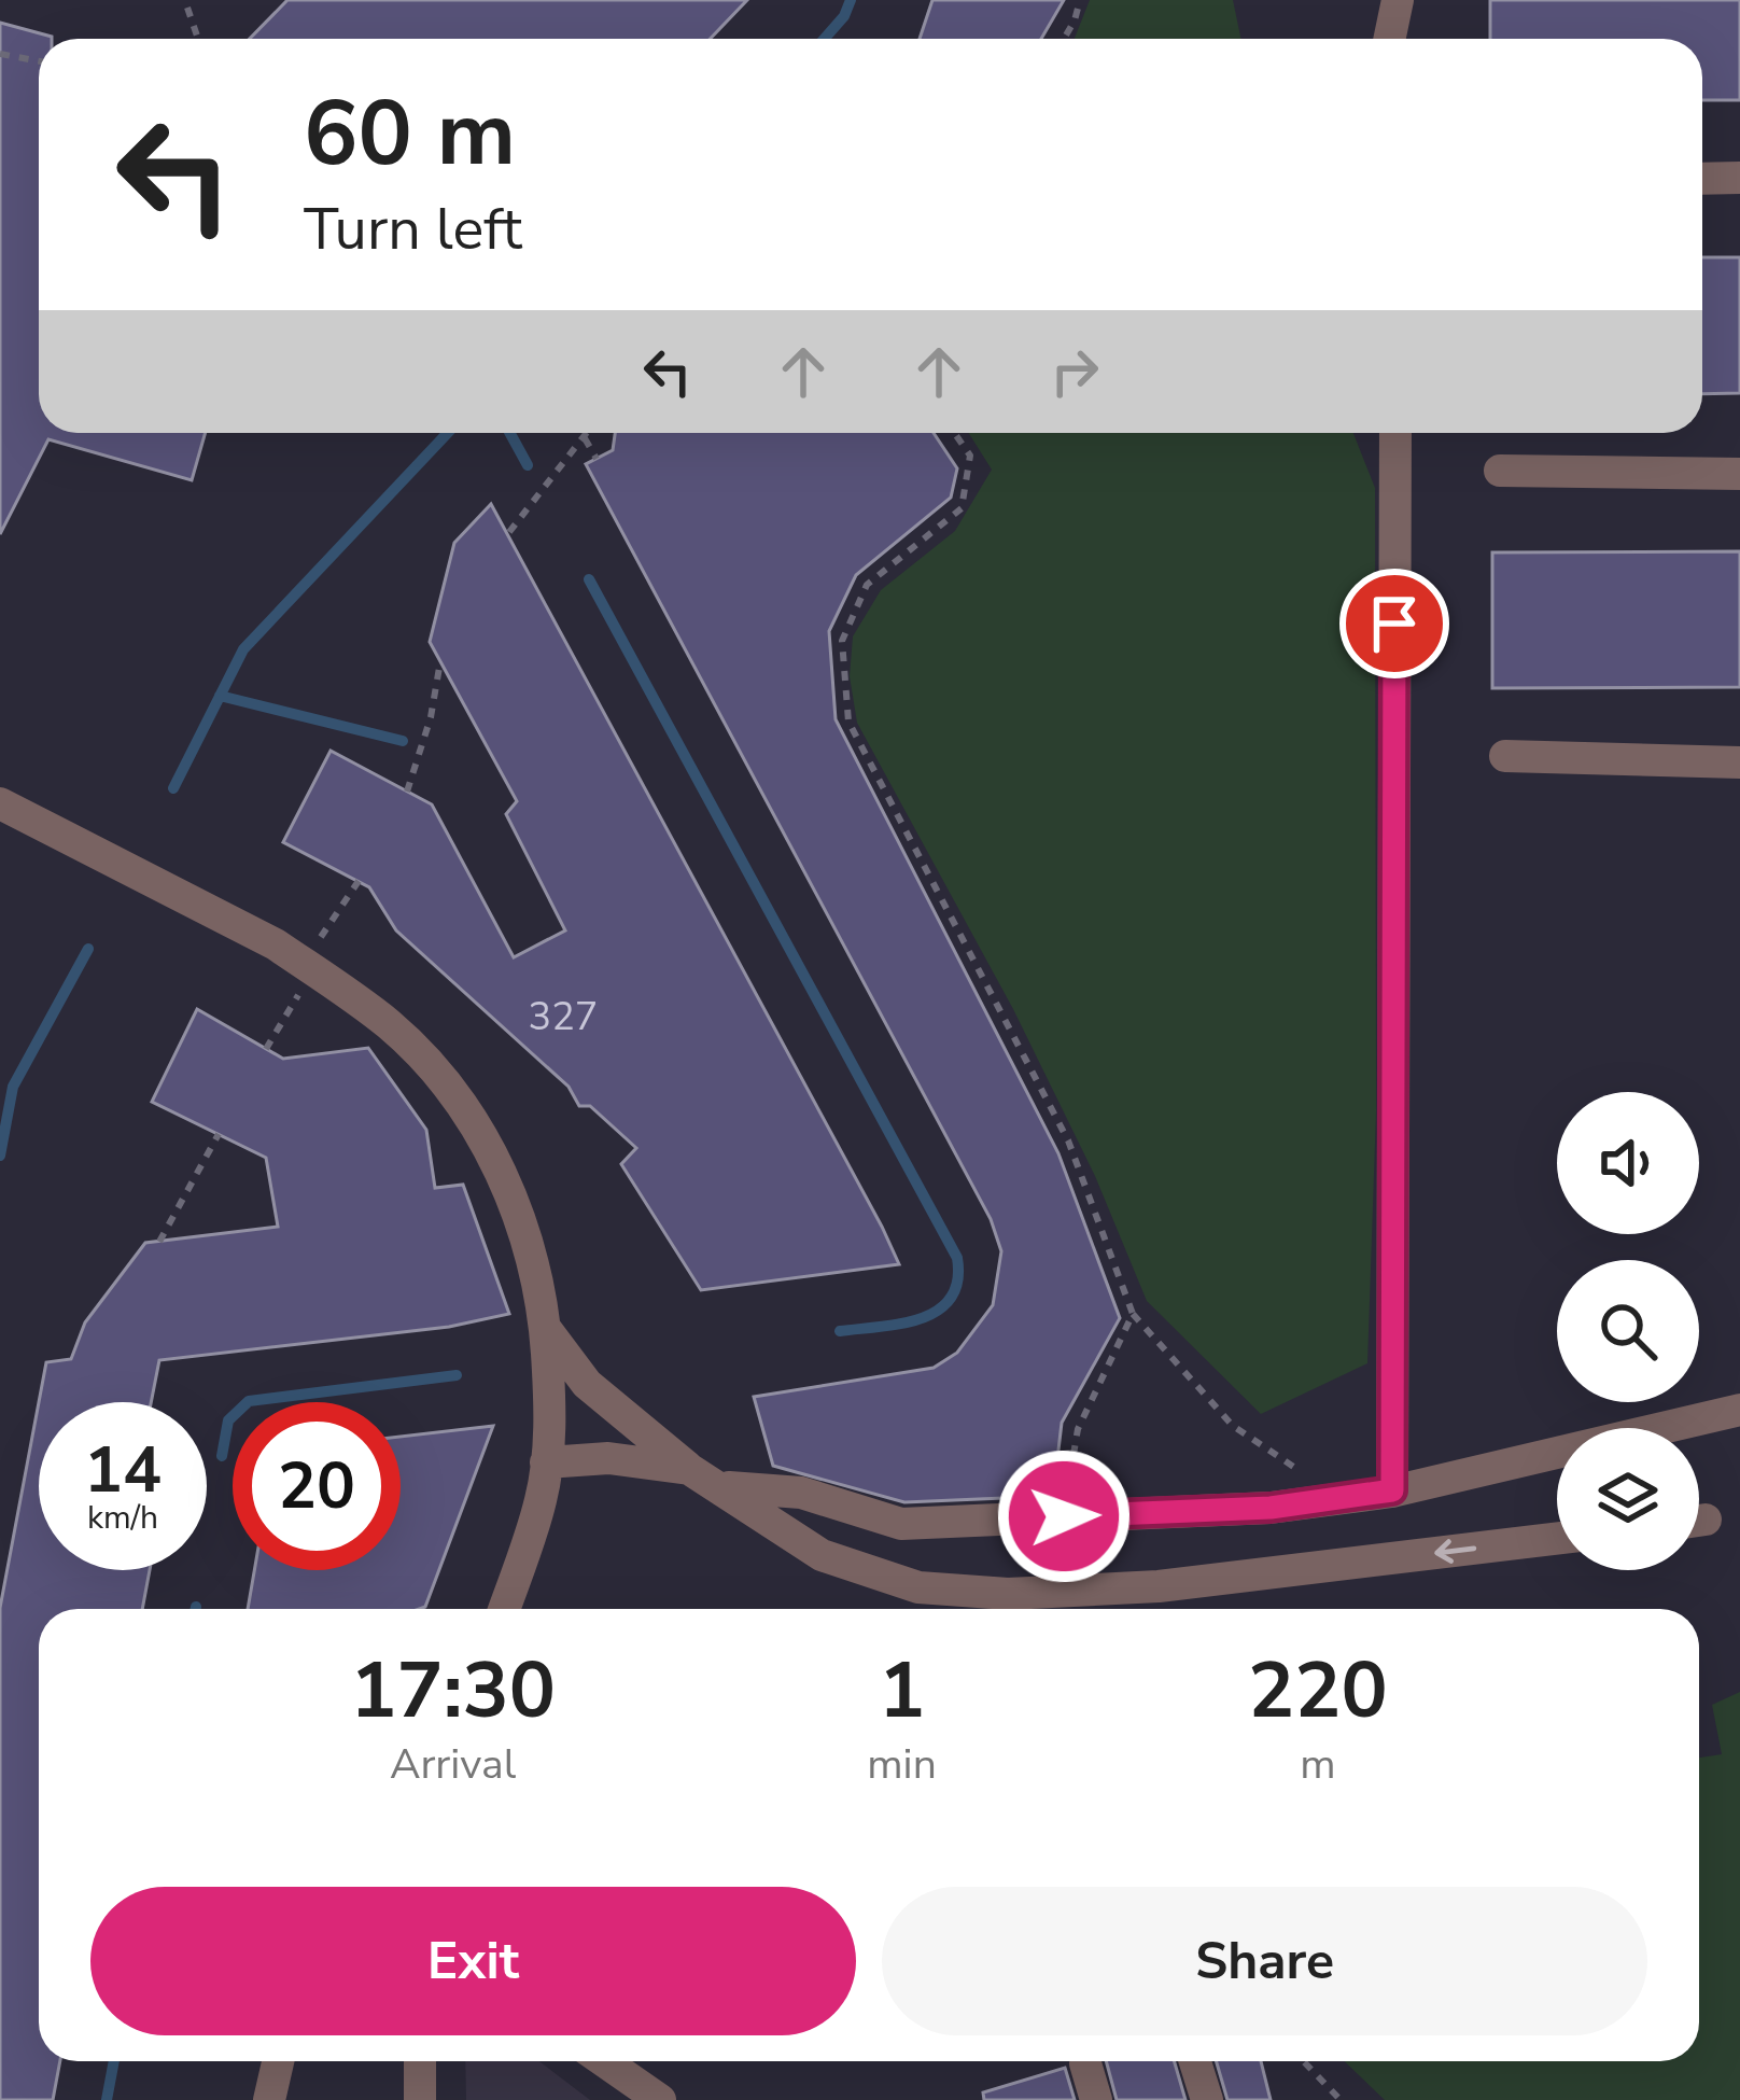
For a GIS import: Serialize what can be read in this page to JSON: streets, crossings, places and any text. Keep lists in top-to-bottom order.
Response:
{
  "house_numbers": ["327"],
  "page": {
    "turn": ["60 m", "Turn left"],
    "speed": "14 km/h",
    "limit": "20",
    "eta": [
      "17:30",
      "Arrival",
      "1",
      "min",
      "220",
      "m"
    ],
    "buttons": ["Exit", "Share"]
  }
}
